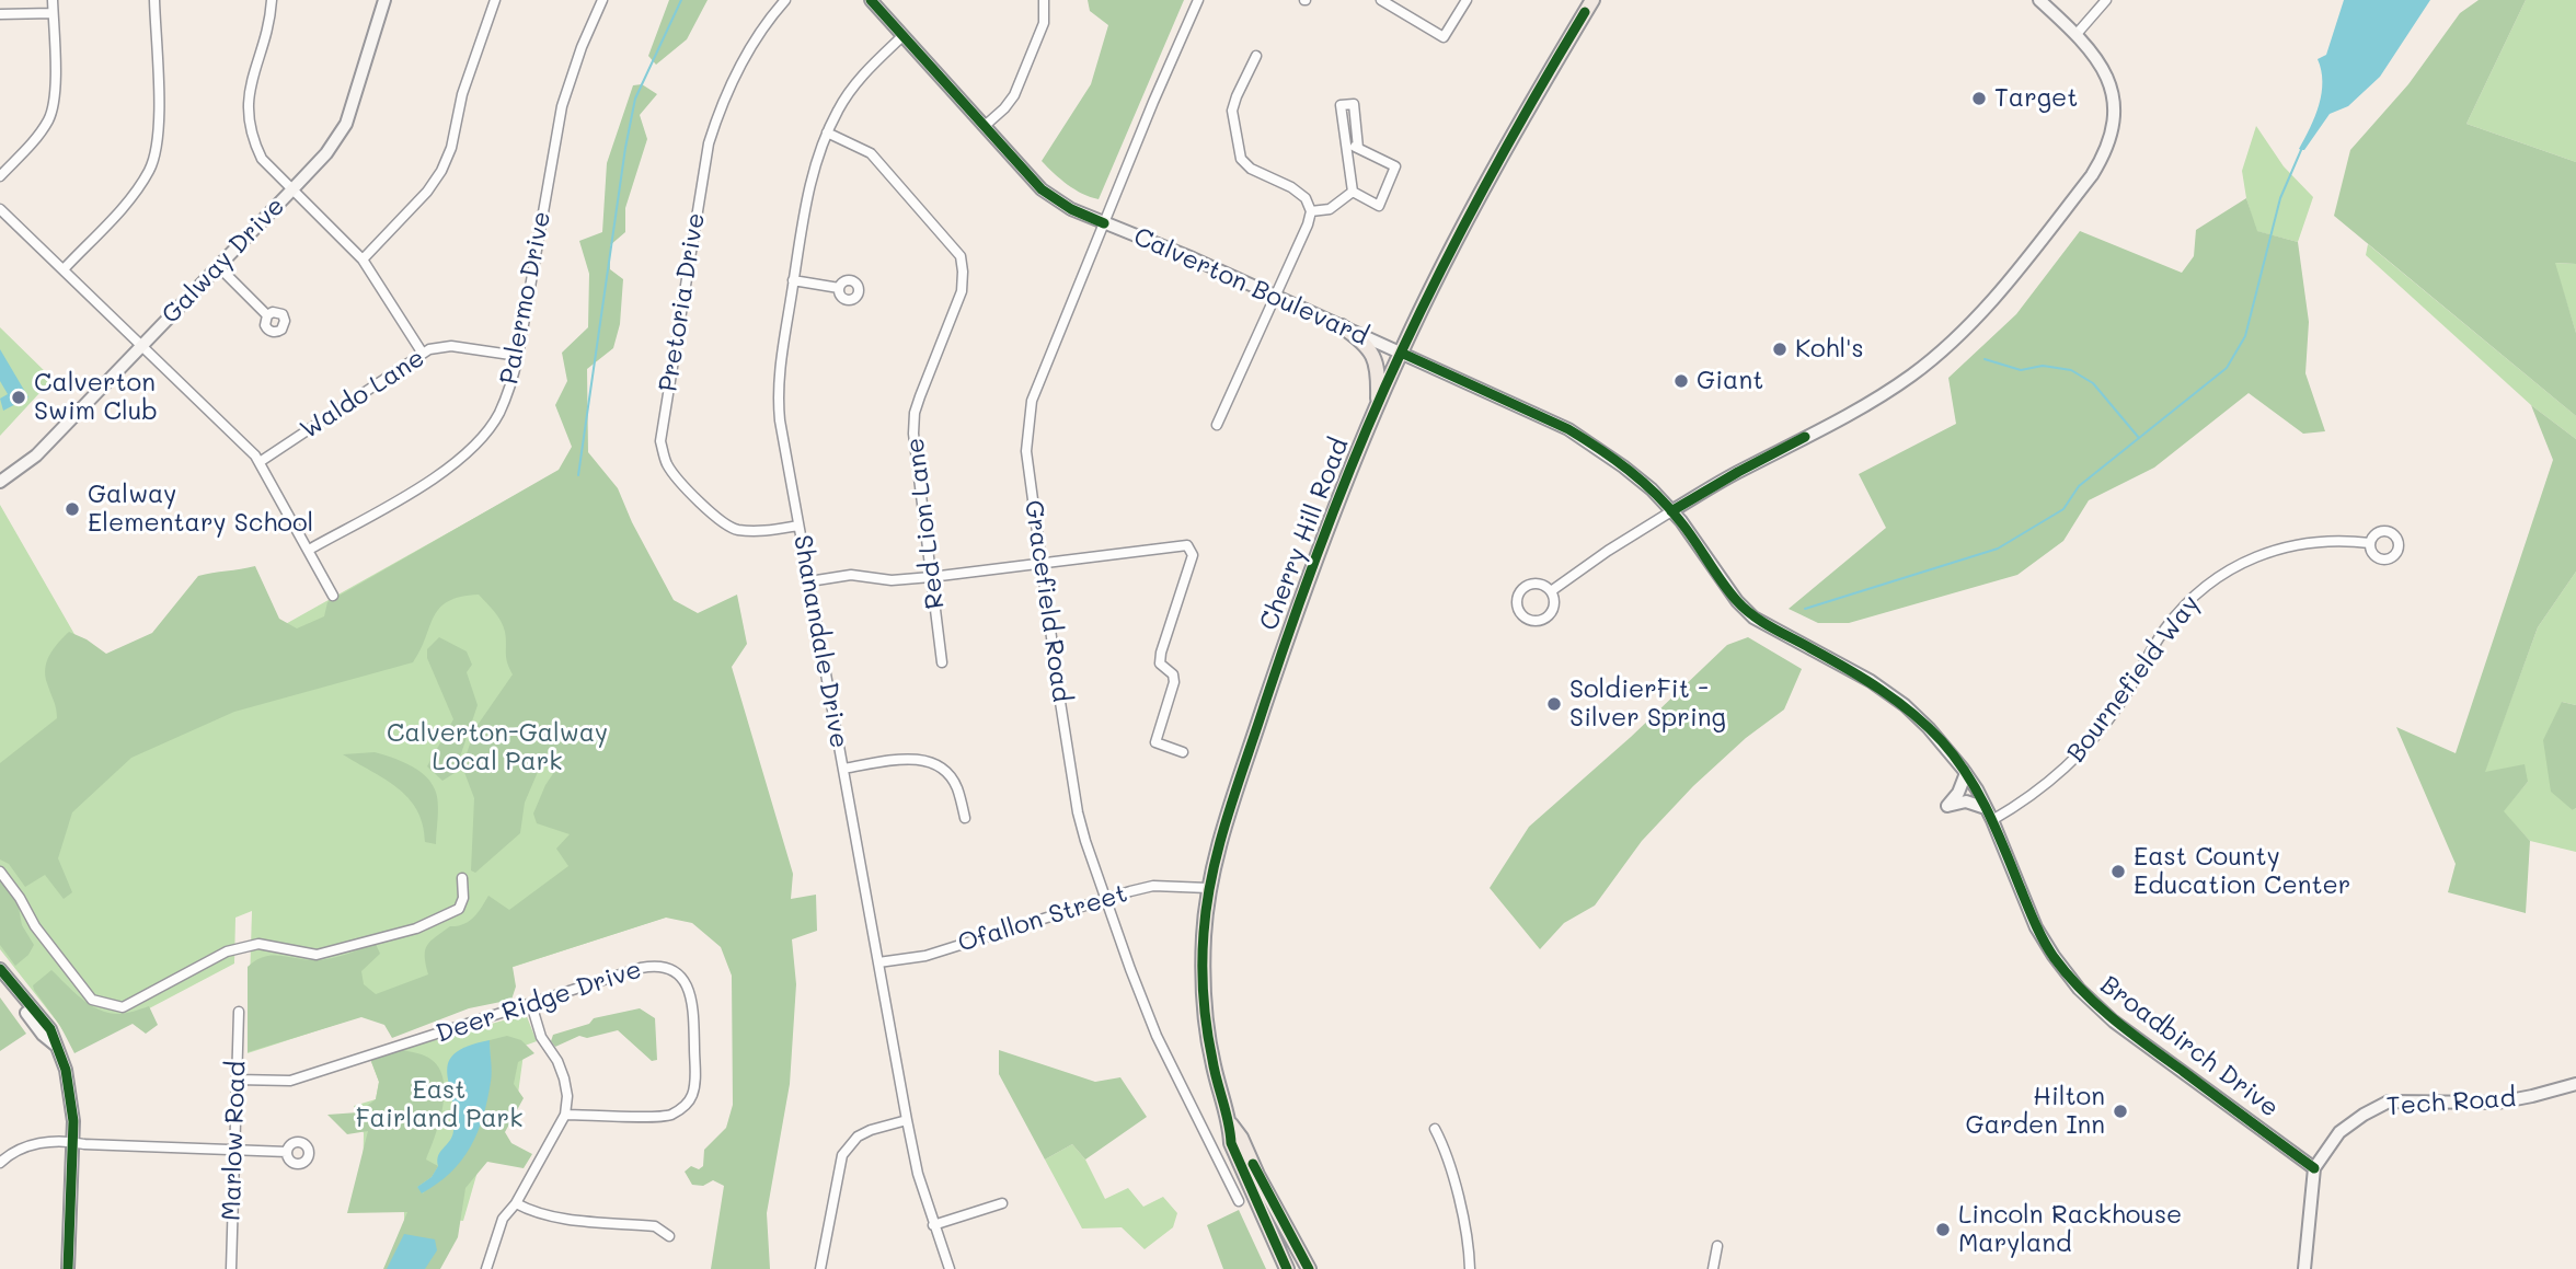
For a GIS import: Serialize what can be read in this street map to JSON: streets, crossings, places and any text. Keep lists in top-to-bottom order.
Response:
{
  "streets": {
    "main road": ["Cherry Hill Road"],
    "street": [
      "Galway Drive",
      "Calverton Boulevard",
      "Palermo Drive",
      "Pretoria Drive",
      "Waldo Lane",
      "Red Lion Lane",
      "Gracefield Road",
      "Shanandale Drive",
      "Bournefield Way",
      "Ofallon Street",
      "Deer Ridge Drive",
      "Broadbirch Drive",
      "Tech Road",
      "Marlow Road"
    ]
  },
  "crossings": [
    ["Calverton Boulevard", "Cherry Hill Road"],
    ["Calverton Boulevard", "Gracefield Road"],
    ["Calverton Boulevard", "Shanandale Drive"],
    ["Calverton Boulevard", "Broadbirch Drive"],
    ["Palermo Drive", "Waldo Lane"],
    ["Pretoria Drive", "Shanandale Drive"],
    ["Red Lion Lane", "Shanandale Drive"],
    ["Cherry Hill Road", "Ofallon Street"],
    ["Cherry Hill Road", "Broadbirch Drive"],
    ["Gracefield Road", "Ofallon Street"],
    ["Shanandale Drive", "Ofallon Street"],
    ["Bournefield Way", "Broadbirch Drive"],
    ["Deer Ridge Drive", "Marlow Road"],
    ["Broadbirch Drive", "Tech Road"]
  ],
  "parks": ["Calverton-Galway Local Park", "East Fairland Park"],
  "places": [
    "Target",
    "Kohl's",
    "Giant",
    "Calverton Swim Club",
    "Galway Elementary School",
    "SoldierFit - Silver Spring",
    "East County Education Center",
    "Hilton Garden Inn",
    "Lincoln Rackhouse Maryland"
  ]
}
